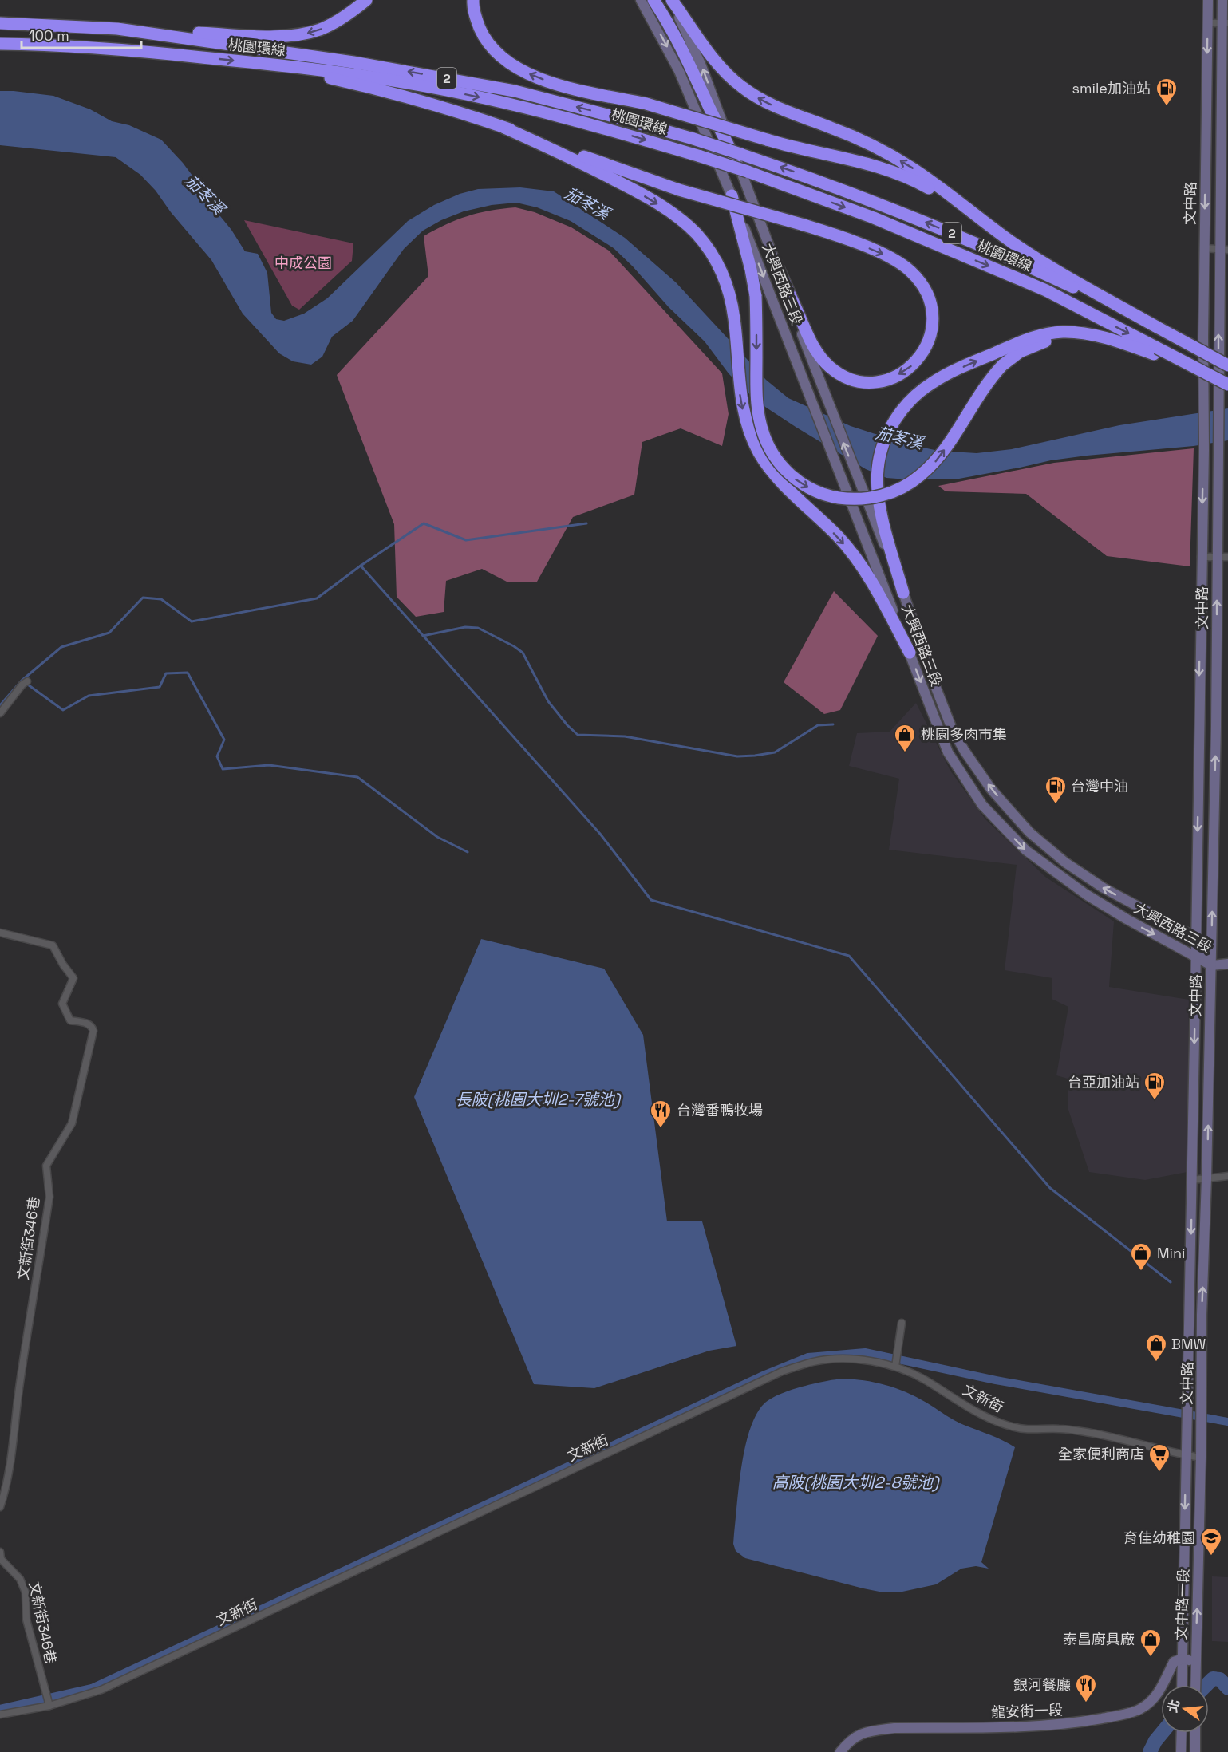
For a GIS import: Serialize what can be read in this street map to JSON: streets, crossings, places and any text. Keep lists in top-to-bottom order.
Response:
{
  "streets": {
    "highway": ["桃園環線", "2"],
    "street": [
      "文中路",
      "大興西路三段",
      "文新街346巷",
      "文新街",
      "文中路一段",
      "龍安街一段"
    ]
  },
  "crossings": [
    ["桃園環線", "大興西路三段"],
    ["文中路", "大興西路三段"],
    ["文中路", "文新街"],
    ["文中路", "文中路一段"],
    ["文新街346巷", "文新街"],
    ["文新街", "文中路一段"],
    ["文中路一段", "龍安街一段"]
  ],
  "water": ["茄苳溪", "長陂(桃園大圳2-7號池)", "高陂(桃園大圳2-8號池)"],
  "parks": ["中成公園"],
  "places": {
    "fuel station": ["smile加油站", "台灣中油", "台亞加油站"],
    "shop": [
      "桃園多肉市集",
      "Mini",
      "BMW",
      "泰昌廚具廠"
    ],
    "restaurant": ["台灣番鴨牧場", "銀河餐廳"],
    "supermarket": ["全家便利商店"],
    "school or university": ["育佳幼稚園"]
  },
  "scale_bar": "100 m",
  "north": "left"
}
